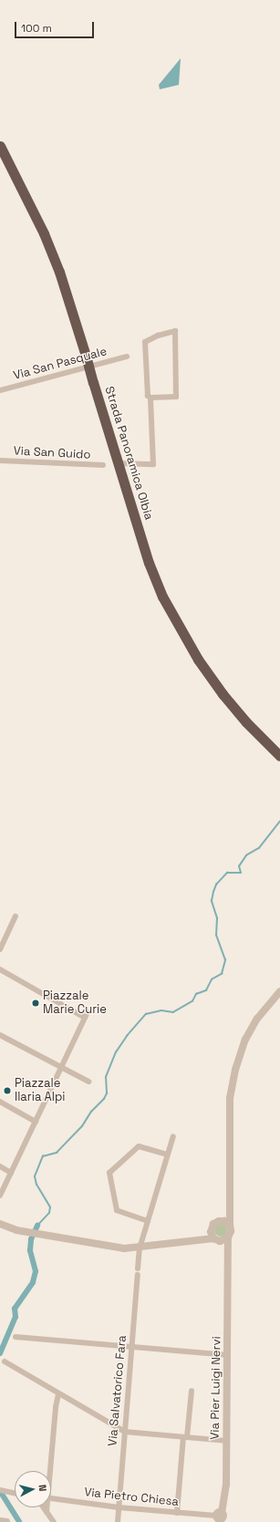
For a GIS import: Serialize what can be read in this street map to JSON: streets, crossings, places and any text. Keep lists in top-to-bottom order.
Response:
{
  "streets": {
    "highway": ["Strada Panoramica Olbia"],
    "street": [
      "Via San Pasquale",
      "Via San Guido",
      "Via Pier Luigi Nervi",
      "Via Salvatorico Fara",
      "Via Pietro Chiesa"
    ]
  },
  "crossings": [
    ["Via Pier Luigi Nervi", "Via Pietro Chiesa"],
    ["Via Salvatorico Fara", "Via Pietro Chiesa"]
  ],
  "places": ["Piazzale Marie Curie", "Piazzale Ilaria Alpi"],
  "scale_bar": "100 m",
  "north": "right"
}
